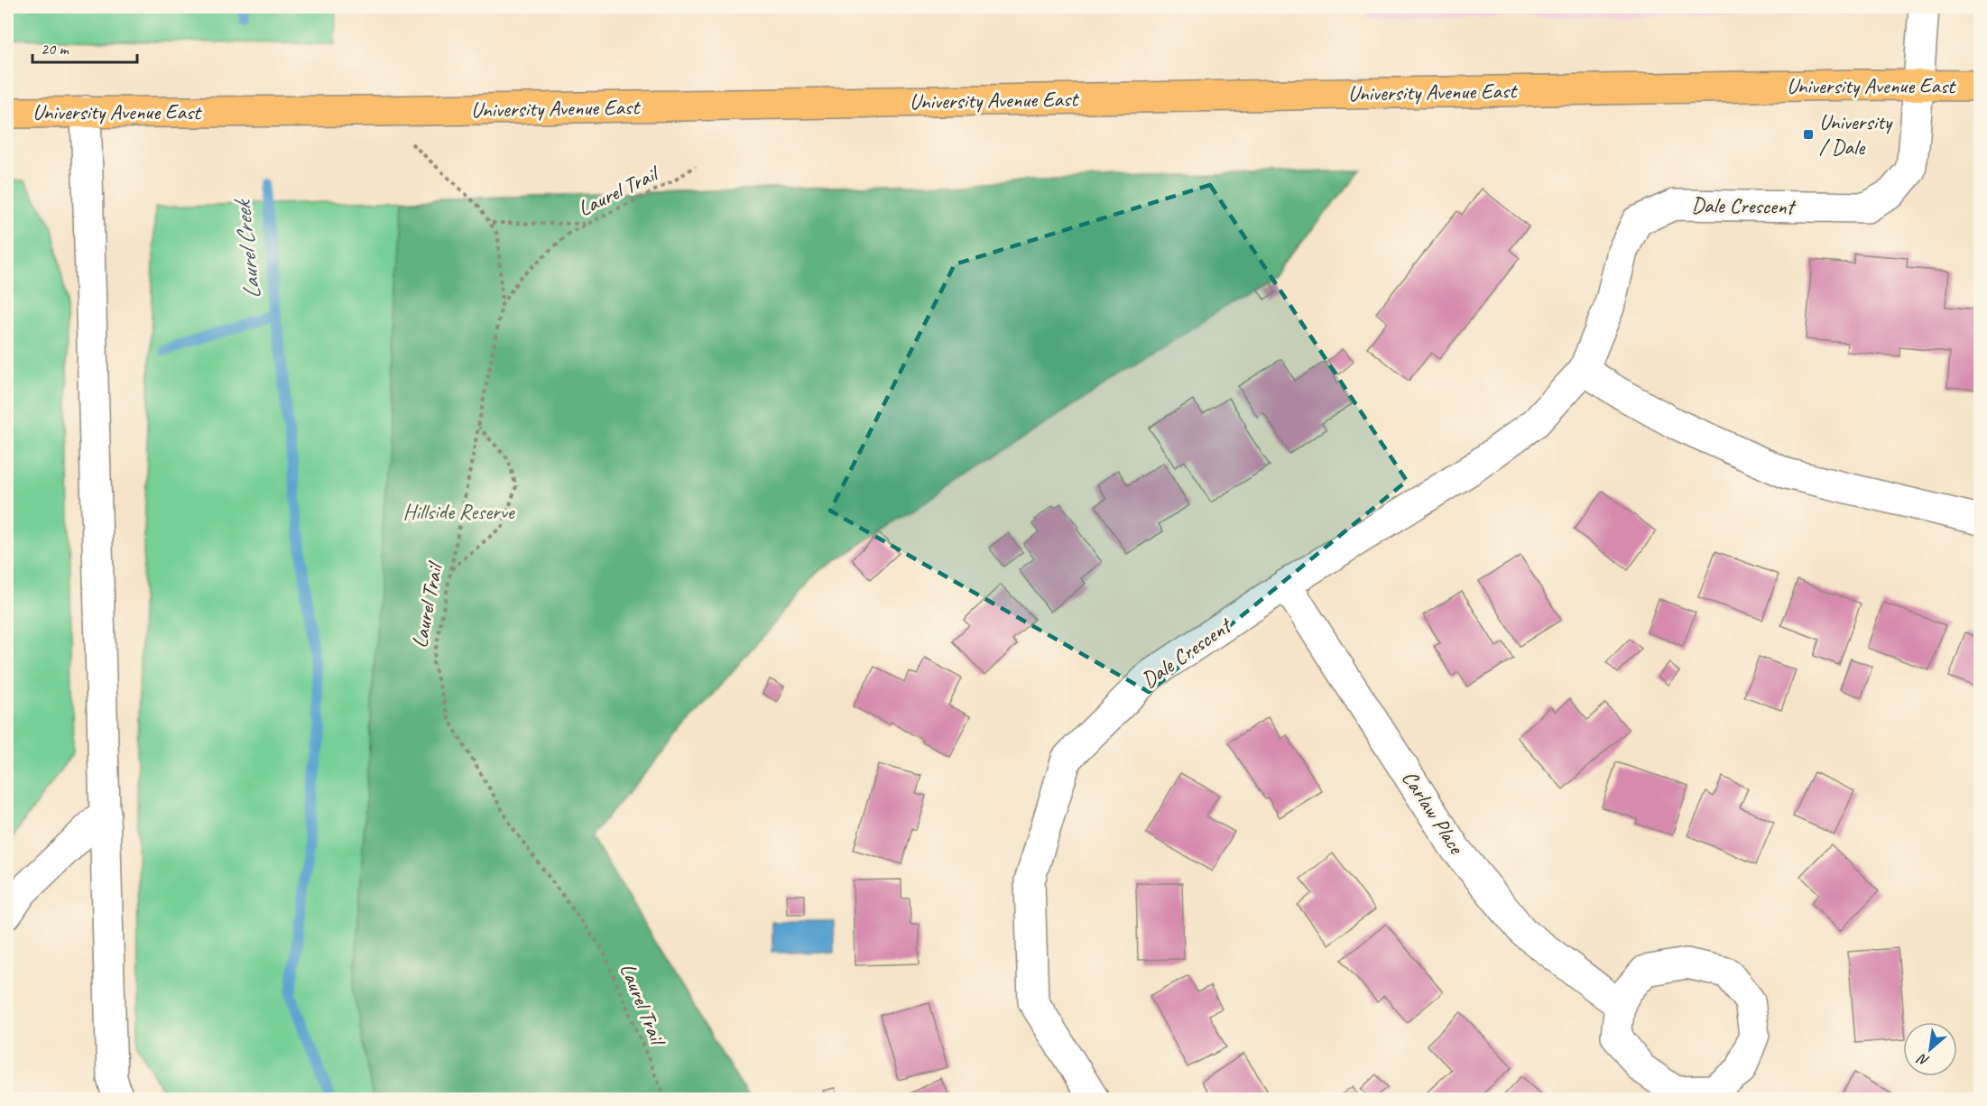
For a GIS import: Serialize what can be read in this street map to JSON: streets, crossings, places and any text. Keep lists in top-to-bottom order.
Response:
{
  "streets": {
    "main road": ["University Avenue East"],
    "street": ["Dale Crescent", "Carlaw Place"],
    "path": ["Laurel Trail"]
  },
  "crossings": [
    ["University Avenue East", "Dale Crescent"],
    ["Dale Crescent", "Carlaw Place"]
  ],
  "water": ["Laurel Creek"],
  "parks": ["Hillside Reserve"],
  "places": {
    "transit": ["University / Dale"]
  },
  "scale_bar": "20 m",
  "north": "bottom left"
}
